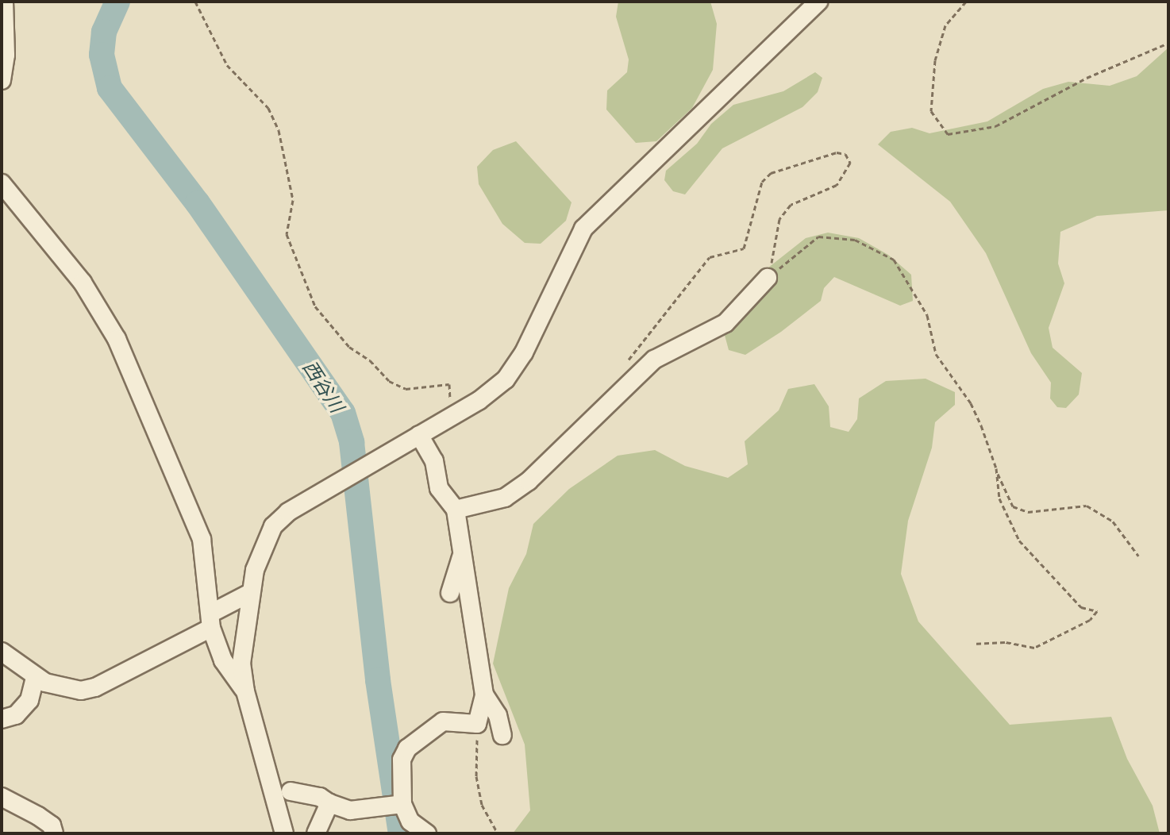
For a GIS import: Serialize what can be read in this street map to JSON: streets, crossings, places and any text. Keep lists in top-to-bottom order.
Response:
{
  "water": ["西谷川"]
}
